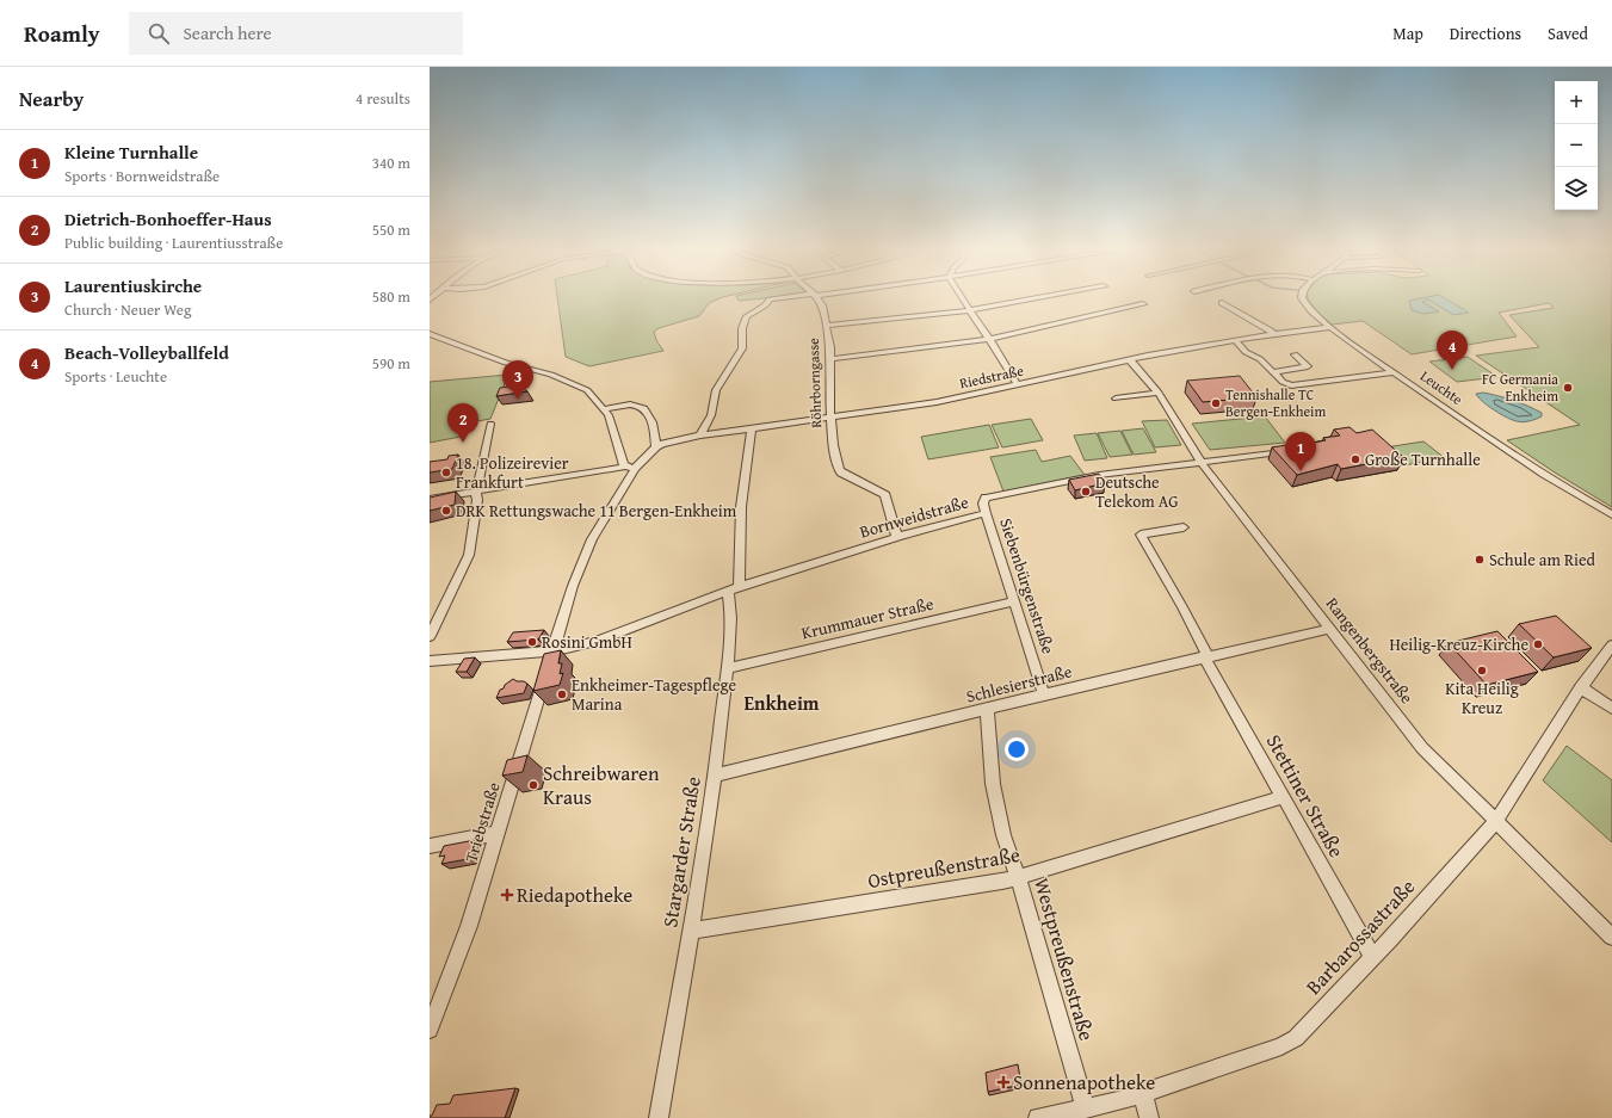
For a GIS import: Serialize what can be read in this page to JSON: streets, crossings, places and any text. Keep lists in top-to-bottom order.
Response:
{
  "streets": {
    "street": [
      "Riedstraße",
      "Röhrborngasse",
      "Leuchte",
      "Bornweidstraße",
      "Siebenbürgenstraße",
      "Krummauer Straße",
      "Rangenbergstraße",
      "Schlesierstraße",
      "Stettiner Straße",
      "Triebstraße",
      "Stargarder Straße",
      "Ostpreußenstraße",
      "Barbarossastraße",
      "Westpreußenstraße"
    ]
  },
  "crossings": [
    ["Riedstraße", "Röhrborngasse"],
    ["Riedstraße", "Leuchte"],
    ["Riedstraße", "Rangenbergstraße"],
    ["Riedstraße", "Triebstraße"],
    ["Riedstraße", "Stargarder Straße"],
    ["Röhrborngasse", "Bornweidstraße"],
    ["Bornweidstraße", "Siebenbürgenstraße"],
    ["Bornweidstraße", "Rangenbergstraße"],
    ["Bornweidstraße", "Triebstraße"],
    ["Bornweidstraße", "Stargarder Straße"],
    ["Siebenbürgenstraße", "Krummauer Straße"],
    ["Siebenbürgenstraße", "Schlesierstraße"],
    ["Krummauer Straße", "Stargarder Straße"],
    ["Rangenbergstraße", "Schlesierstraße"],
    ["Rangenbergstraße", "Barbarossastraße"],
    ["Schlesierstraße", "Stettiner Straße"],
    ["Schlesierstraße", "Stargarder Straße"],
    ["Schlesierstraße", "Westpreußenstraße"],
    ["Stettiner Straße", "Ostpreußenstraße"],
    ["Stettiner Straße", "Barbarossastraße"],
    ["Stargarder Straße", "Ostpreußenstraße"],
    ["Ostpreußenstraße", "Westpreußenstraße"],
    ["Barbarossastraße", "Westpreußenstraße"]
  ],
  "districts": ["Enkheim"],
  "places": {
    "other": [
      "FC Germania Enkheim",
      "Tennishalle TC Bergen-Enkheim",
      "Große Turnhalle",
      "18. Polizeirevier Frankfurt",
      "Deutsche Telekom AG",
      "DRK Rettungswache 11 Bergen-Enkheim",
      "Schule am Ried",
      "Rosini GmbH",
      "Heilig-Kreuz-Kirche",
      "Kita Heilig Kreuz",
      "Enkheimer-Tagespflege Marina",
      "Schreibwaren Kraus"
    ],
    "health": ["Riedapotheke", "Sonnenapotheke"]
  },
  "page": {
    "header": "Roamly",
    "search": "Search here",
    "nav": ["Map", "Directions", "Saved"],
    "heading": ["Nearby", "4 results"],
    "map_buttons": ["+", "−"],
    "list": [
      {
        "mark": "1",
        "name": "Kleine Turnhalle",
        "note": "Sports · Bornweidstraße",
        "value": "340 m"
      },
      {
        "mark": "2",
        "name": "Dietrich-Bonhoeffer-Haus",
        "note": "Public building · Laurentiusstraße",
        "value": "550 m"
      },
      {
        "mark": "3",
        "name": "Laurentiuskirche",
        "note": "Church · Neuer Weg",
        "value": "580 m"
      },
      {
        "mark": "4",
        "name": "Beach-Volleyballfeld",
        "note": "Sports · Leuchte",
        "value": "590 m"
      }
    ],
    "pins": [
      "4",
      "3",
      "2",
      "1"
    ]
  }
}
